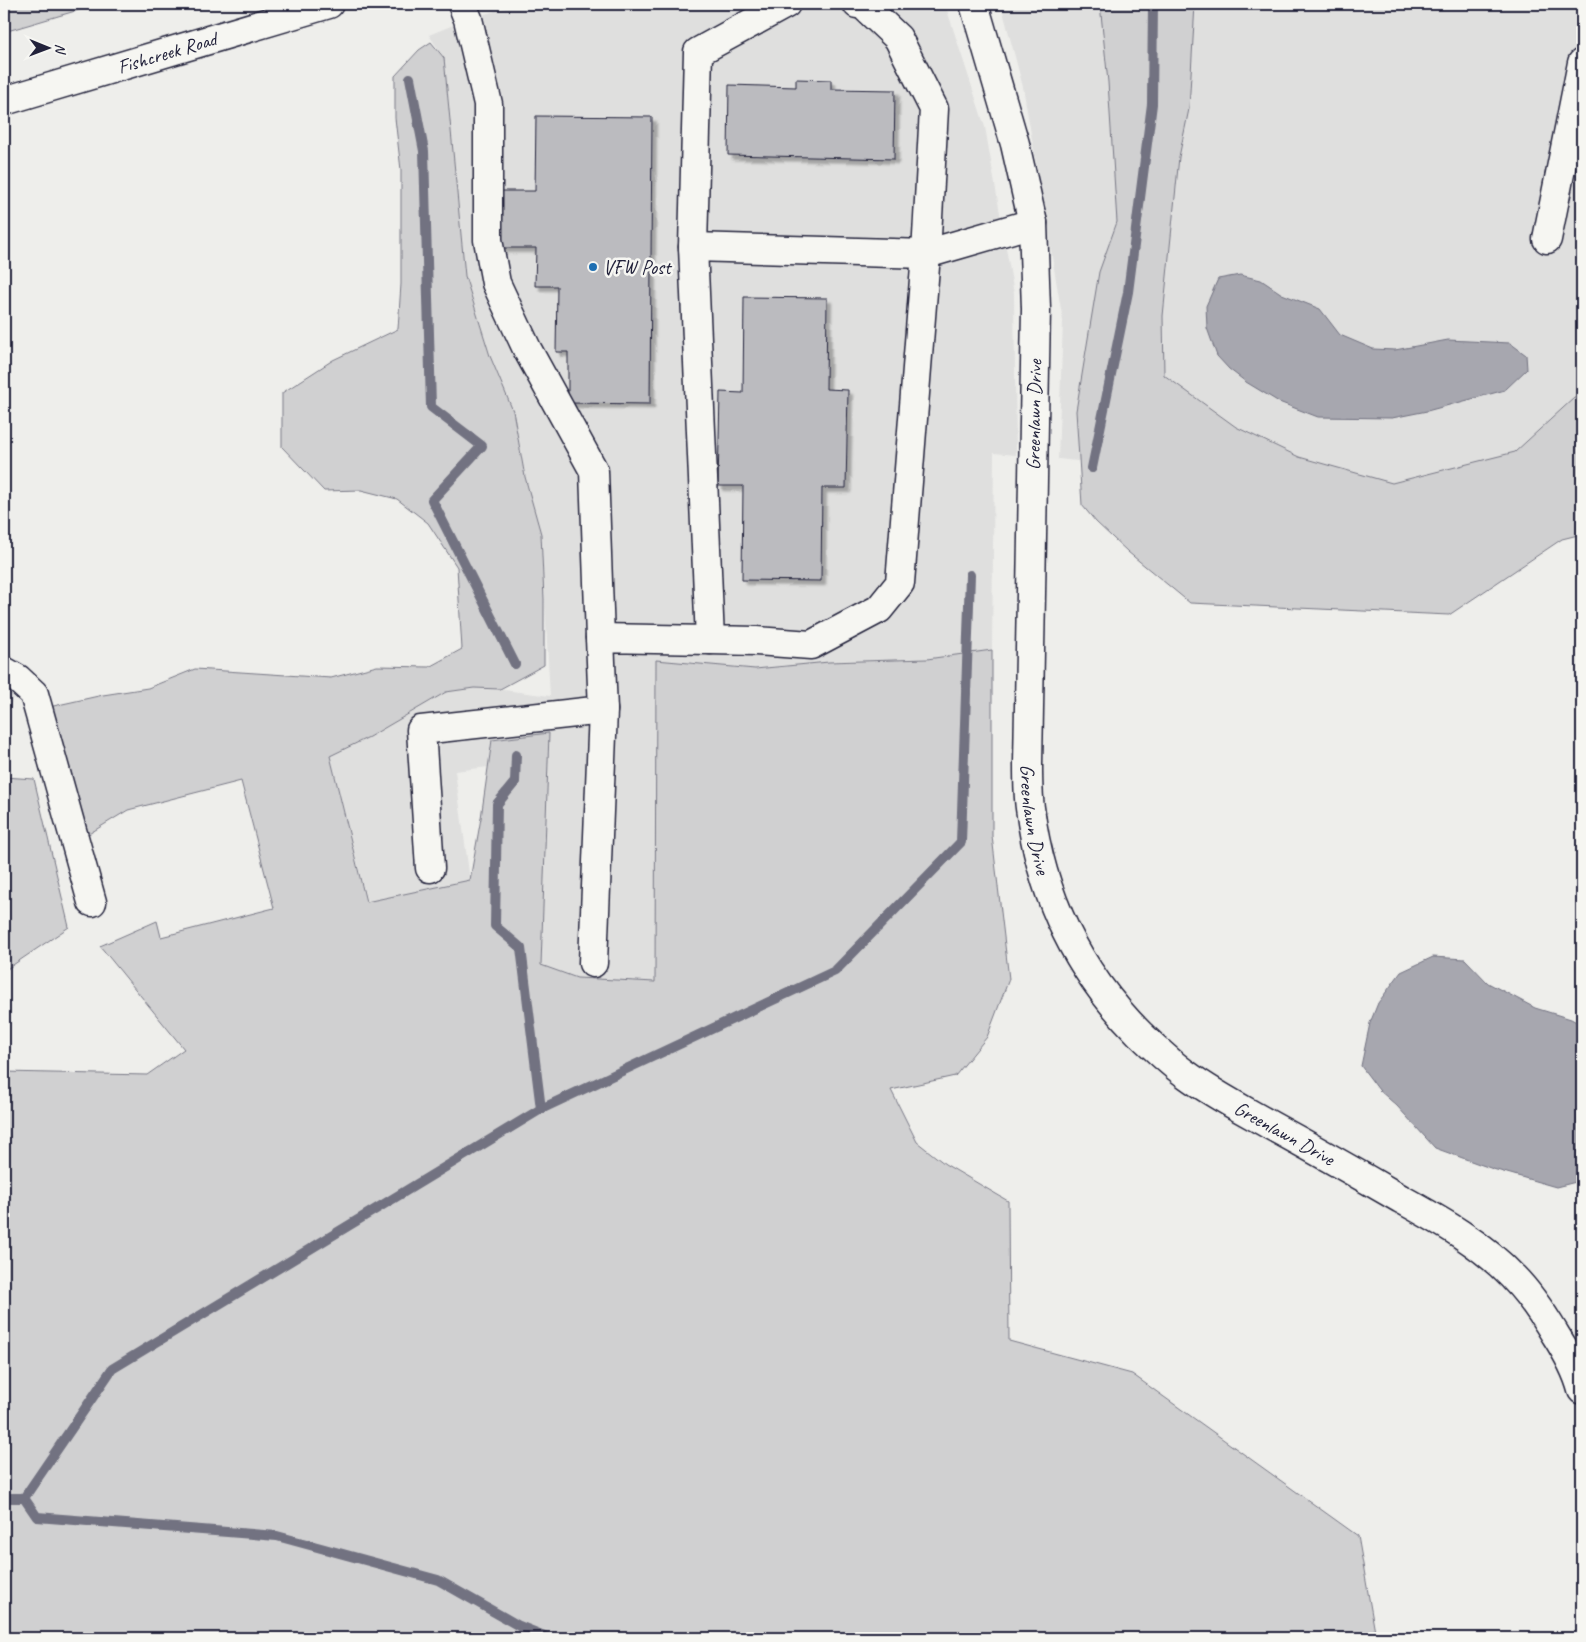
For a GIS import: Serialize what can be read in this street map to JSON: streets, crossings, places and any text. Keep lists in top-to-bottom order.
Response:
{
  "streets": {
    "street": ["Fishcreek Road", "Greenlawn Drive"]
  },
  "places": ["VFW Post"],
  "north": "right"
}
